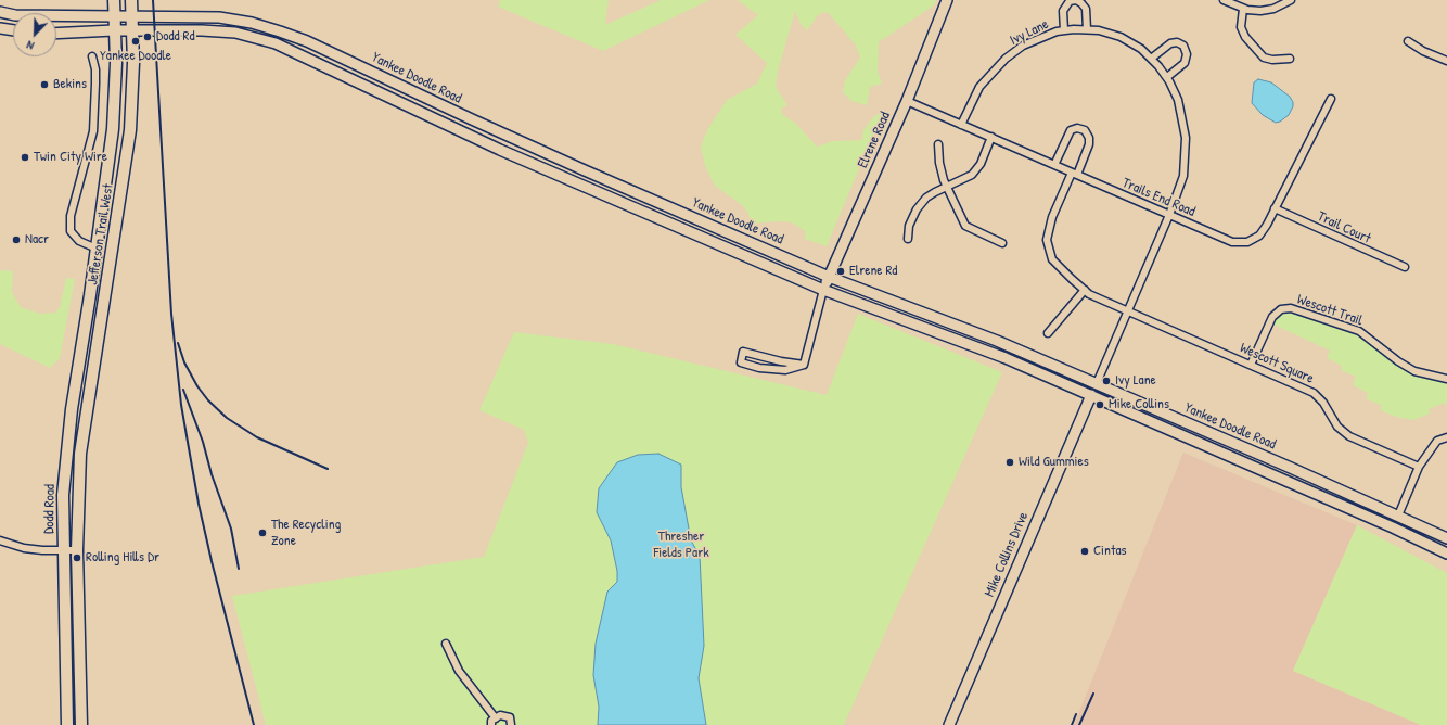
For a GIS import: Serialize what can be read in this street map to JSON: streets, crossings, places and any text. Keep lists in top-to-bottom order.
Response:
{
  "streets": {
    "main road": [
      "Yankee Doodle Road",
      "Elrene Road",
      "Jefferson Trail West",
      "Dodd Road",
      "Mike Collins Drive"
    ],
    "street": [
      "Ivy Lane",
      "Trails End Road",
      "Trail Court",
      "Wescott Trail",
      "Wescott Square"
    ]
  },
  "crossings": [
    ["Ivy Lane", "Yankee Doodle Road"],
    ["Ivy Lane", "Trails End Road"],
    ["Ivy Lane", "Wescott Square"],
    ["Yankee Doodle Road", "Elrene Road"],
    ["Yankee Doodle Road", "Jefferson Trail West"],
    ["Yankee Doodle Road", "Mike Collins Drive"],
    ["Elrene Road", "Trails End Road"],
    ["Trails End Road", "Trail Court"],
    ["Trails End Road", "Wescott Square"],
    ["Jefferson Trail West", "Dodd Road"],
    ["Wescott Trail", "Wescott Square"]
  ],
  "parks": ["Thresher Fields Park"],
  "places": [
    "Dodd Rd",
    "Yankee Doodle",
    "Bekins",
    "Twin City Wire",
    "Nacr",
    "Elrene Rd",
    "Ivy Lane",
    "Mike Collins",
    "Wild Gummies",
    "The Recycling Zone",
    "Cintas",
    "Rolling Hills Dr"
  ],
  "north": "bottom left"
}
